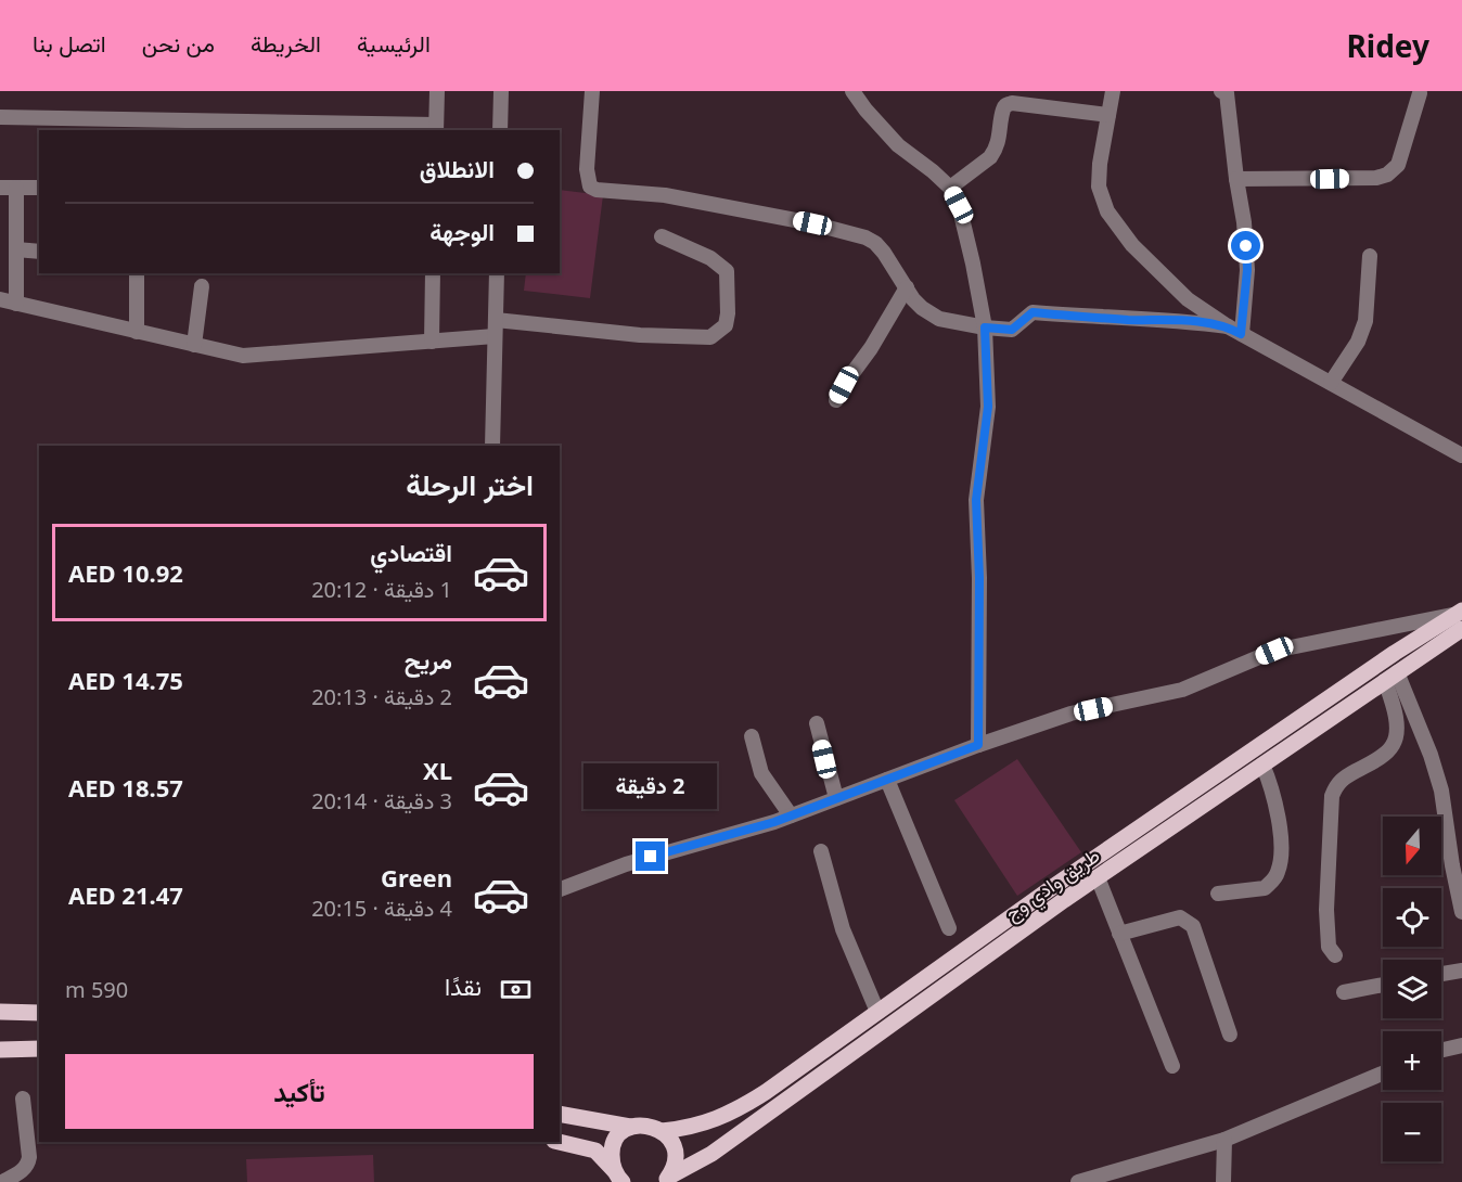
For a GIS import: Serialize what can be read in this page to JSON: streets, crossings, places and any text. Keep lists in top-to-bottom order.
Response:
{
  "streets": {
    "main road": ["طريق وادي وج"]
  },
  "north": "bottom",
  "page": {
    "header": "Ridey",
    "nav": [
      "الرئيسية",
      "الخريطة",
      "من نحن",
      "اتصل بنا"
    ],
    "banner": ["الانطلاق", "الوجهة"],
    "heading": "اختر الرحلة",
    "list": [
      {
        "name": "اقتصادي",
        "note": "1 دقيقة · 20:12",
        "value": "AED 10.92"
      },
      {
        "name": "مريح",
        "note": "2 دقيقة · 20:13",
        "value": "AED 14.75"
      },
      {
        "name": "XL",
        "note": "3 دقيقة · 20:14",
        "value": "AED 18.57"
      },
      {
        "name": "Green",
        "note": "4 دقيقة · 20:15",
        "value": "AED 21.47"
      }
    ],
    "bubble": "2 دقيقة",
    "map_buttons": ["+", "−"],
    "pay": ["نقدًا", "590 m"],
    "buttons": "تأكيد"
  }
}
